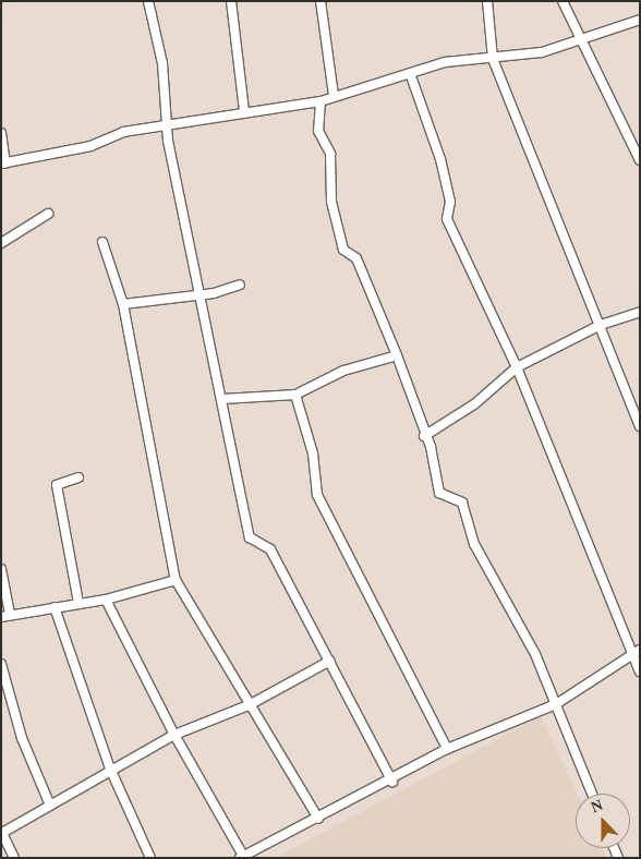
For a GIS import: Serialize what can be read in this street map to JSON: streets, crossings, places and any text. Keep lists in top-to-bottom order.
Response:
{
  "north": "top"
}
